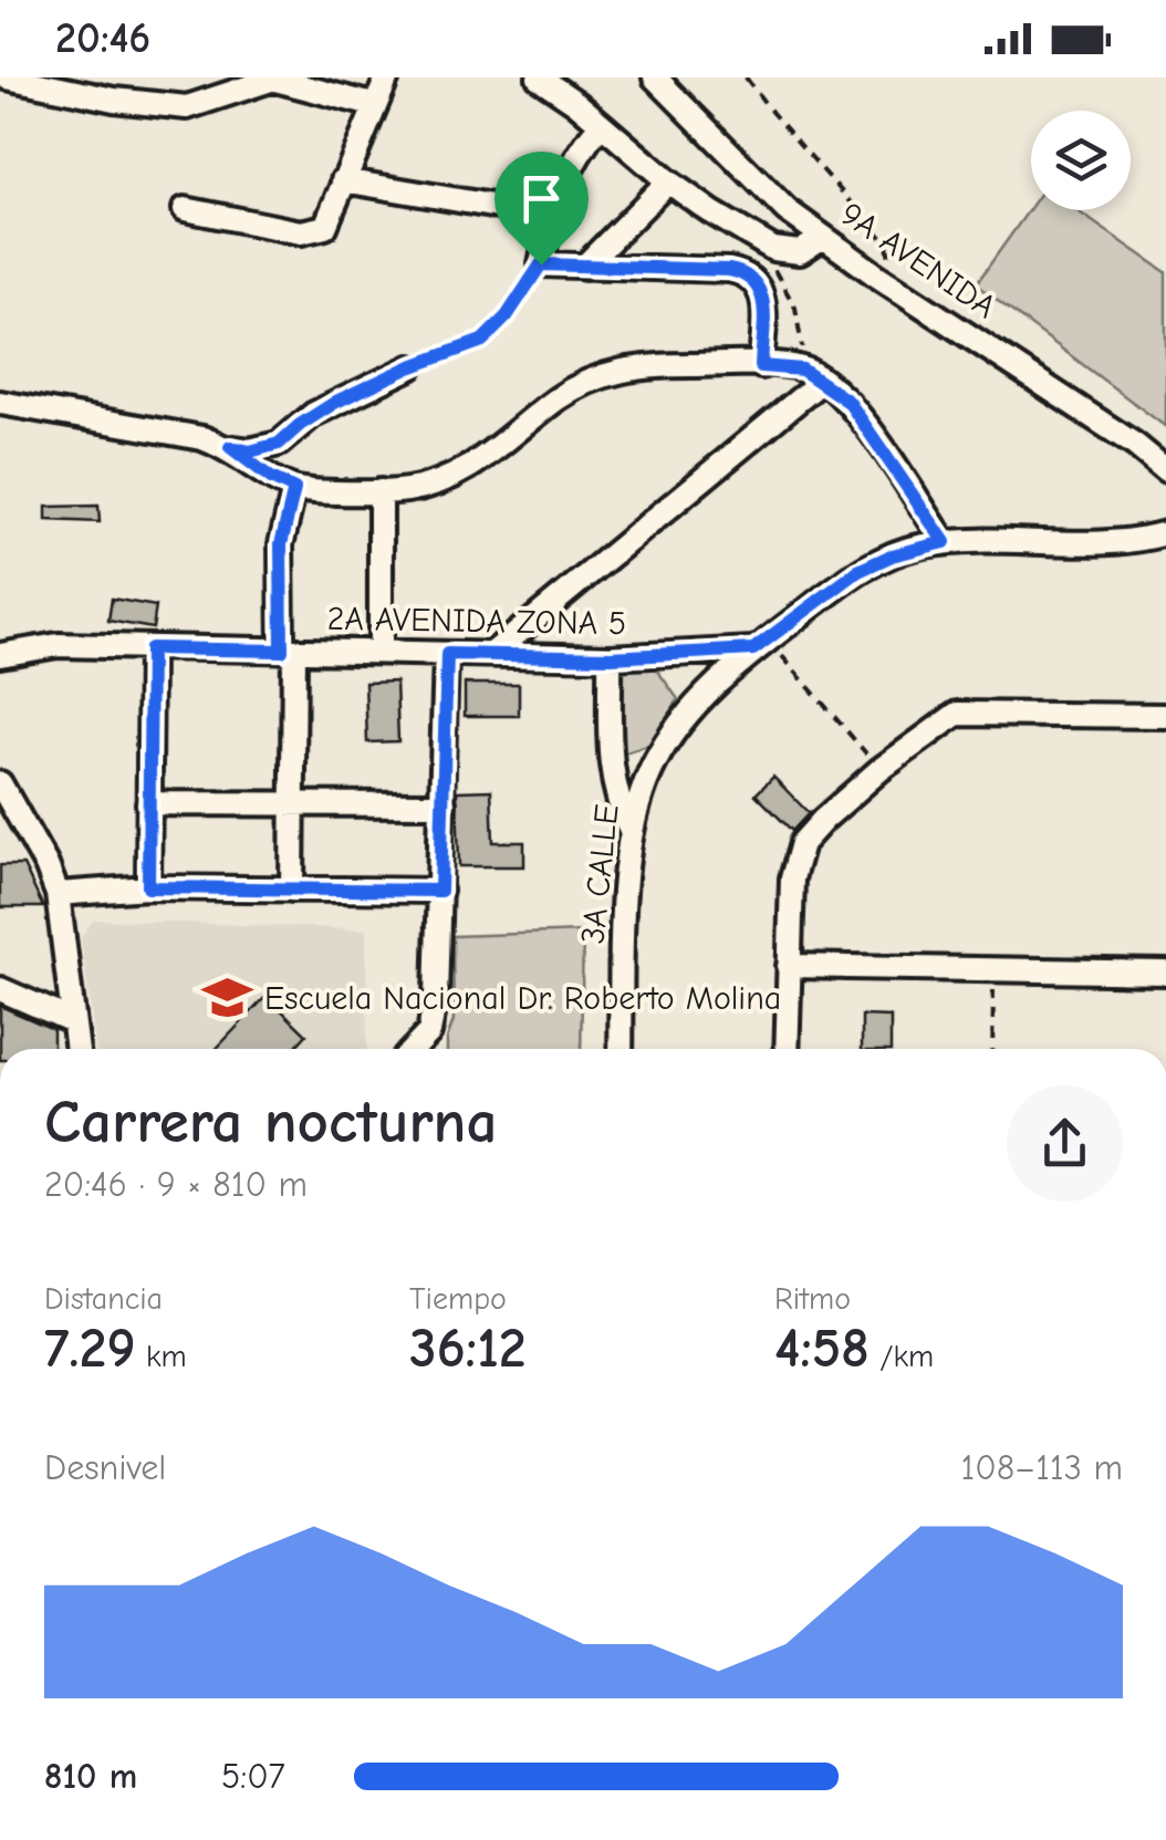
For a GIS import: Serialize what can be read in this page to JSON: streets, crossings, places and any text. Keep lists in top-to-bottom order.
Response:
{
  "streets": {
    "street": ["9A AVENIDA", "2A AVENIDA ZONA 5", "3A CALLE"]
  },
  "crossings": [
    ["2A AVENIDA ZONA 5", "3A CALLE"]
  ],
  "places": {
    "school or university": ["Escuela Nacional Dr. Roberto Molina"]
  },
  "page": {
    "status": "20:46",
    "heading": ["Carrera nocturna", "20:46 · 9 × 810 m"],
    "stats": [
      ["Distancia", "7.29 km"],
      ["Tiempo", "36:12"],
      ["Ritmo", "4:58 /km"]
    ],
    "chart": ["Desnivel", "108–113 m"],
    "list": [
      {
        "name": "810 m",
        "note": "5:07"
      }
    ]
  }
}
